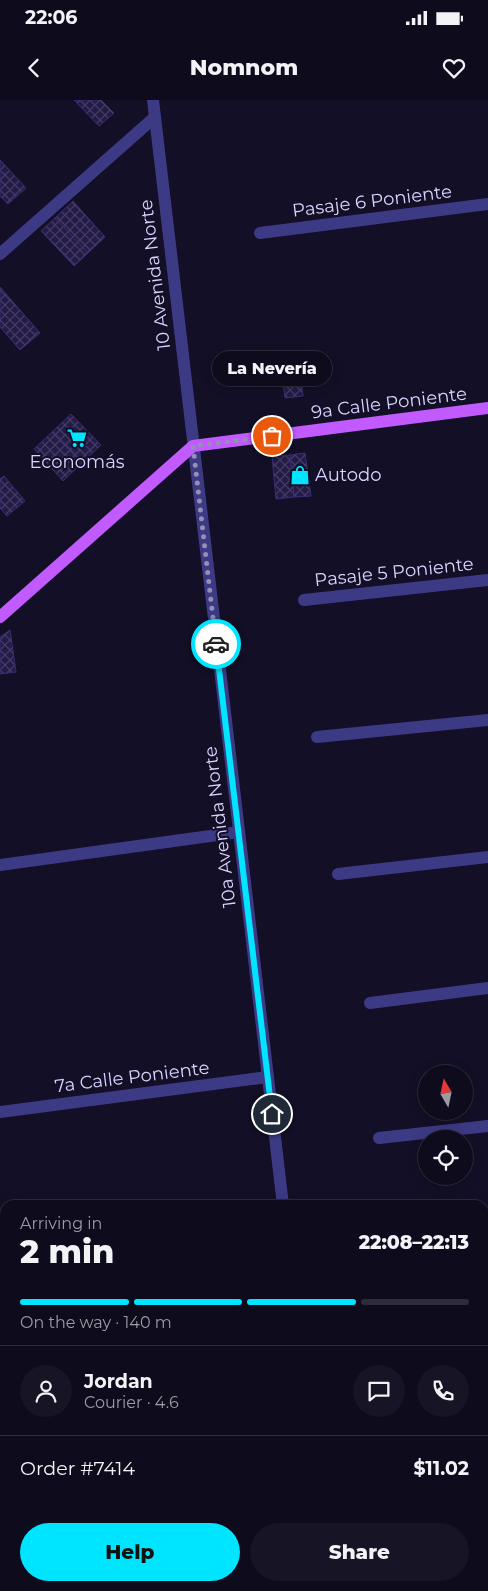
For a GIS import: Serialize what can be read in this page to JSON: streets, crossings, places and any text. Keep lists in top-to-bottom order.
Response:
{
  "streets": {
    "main road": ["9a Calle Poniente"],
    "street": [
      "Pasaje 6 Poniente",
      "10 Avenida Norte",
      "Pasaje 5 Poniente",
      "10a Avenida Norte",
      "7a Calle Poniente"
    ]
  },
  "crossings": [
    ["10 Avenida Norte", "9a Calle Poniente"],
    ["10 Avenida Norte", "10a Avenida Norte"],
    ["9a Calle Poniente", "10a Avenida Norte"],
    ["10a Avenida Norte", "7a Calle Poniente"]
  ],
  "places": {
    "other": ["La Nevería"],
    "supermarket": ["Economás"],
    "shop": ["Autodo"]
  },
  "north": "top",
  "page": {
    "status": "22:06",
    "header": "Nomnom",
    "bubble": "La Nevería",
    "heading": ["2 min", "Arriving in", "22:08–22:13"],
    "panel": [
      "Jordan",
      "Courier · 4.6",
      "Order #7414",
      "$11.02"
    ],
    "bar": "On the way · 140 m",
    "buttons": ["Help", "Share"]
  }
}
